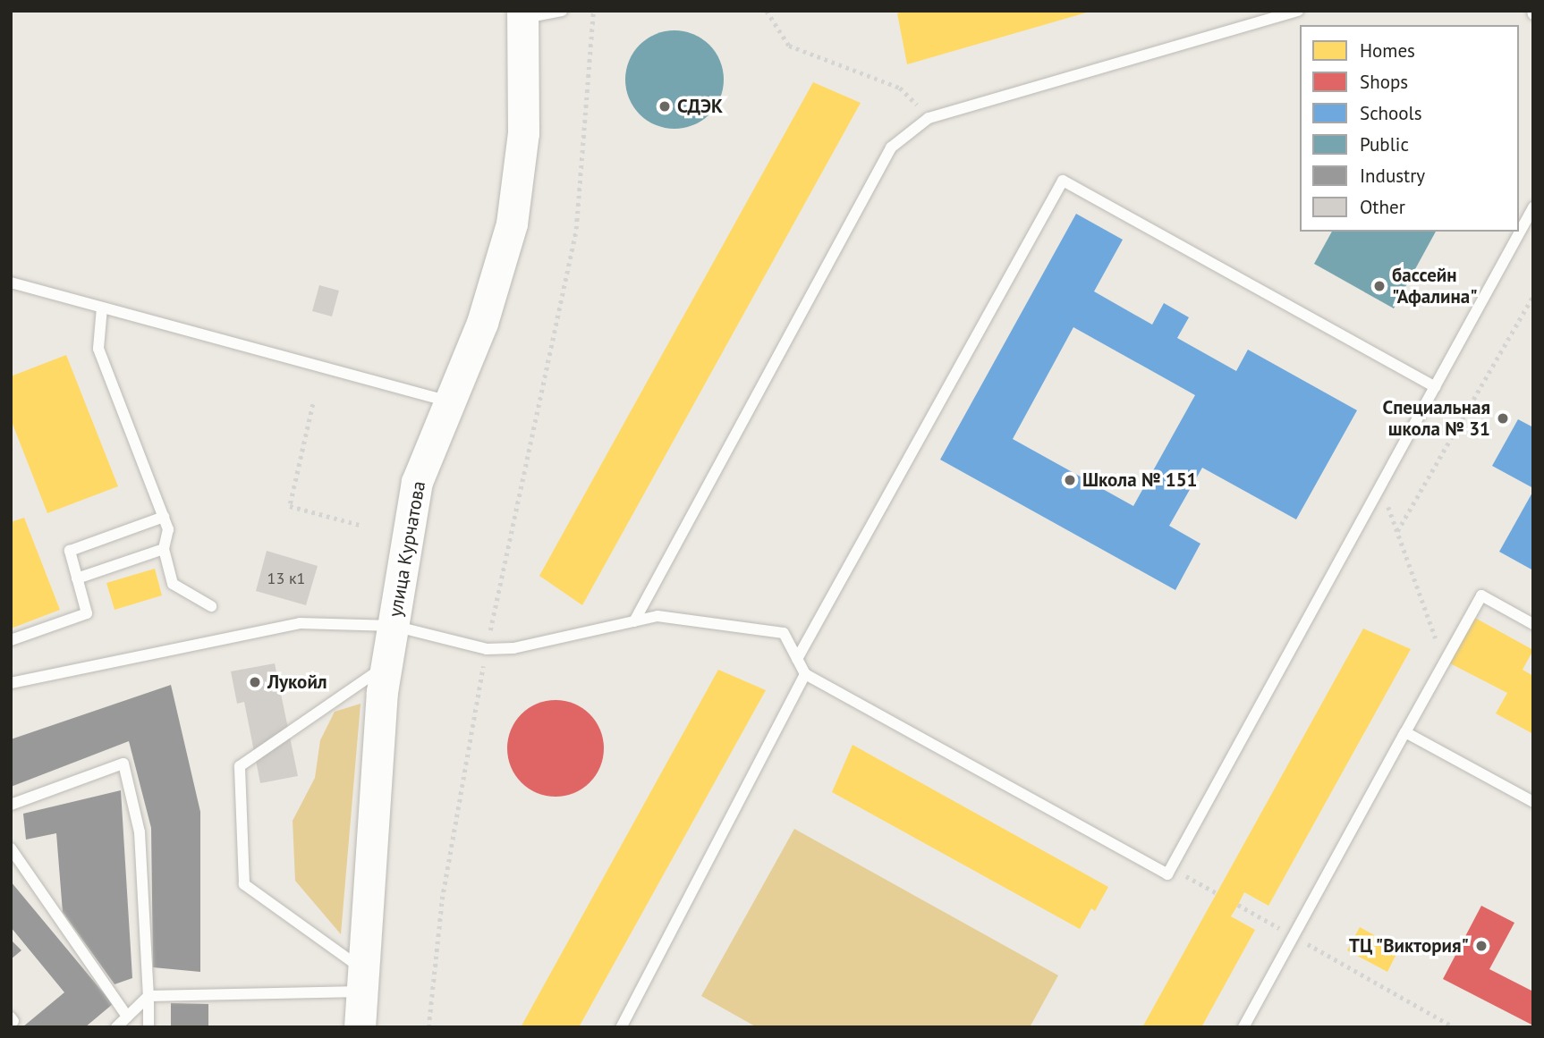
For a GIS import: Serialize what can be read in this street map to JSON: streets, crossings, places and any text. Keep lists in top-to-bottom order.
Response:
{
  "streets": {
    "main road": ["улица Курчатова"]
  },
  "places": [
    "СДЭК",
    "бассейн \"Афалина\"",
    "Специальная школа № 31",
    "Школа № 151",
    "Лукойл",
    "ТЦ \"Виктория\""
  ],
  "house_numbers": ["13 к1"],
  "legend": [
    "Homes",
    "Shops",
    "Schools",
    "Public",
    "Industry",
    "Other"
  ]
}
